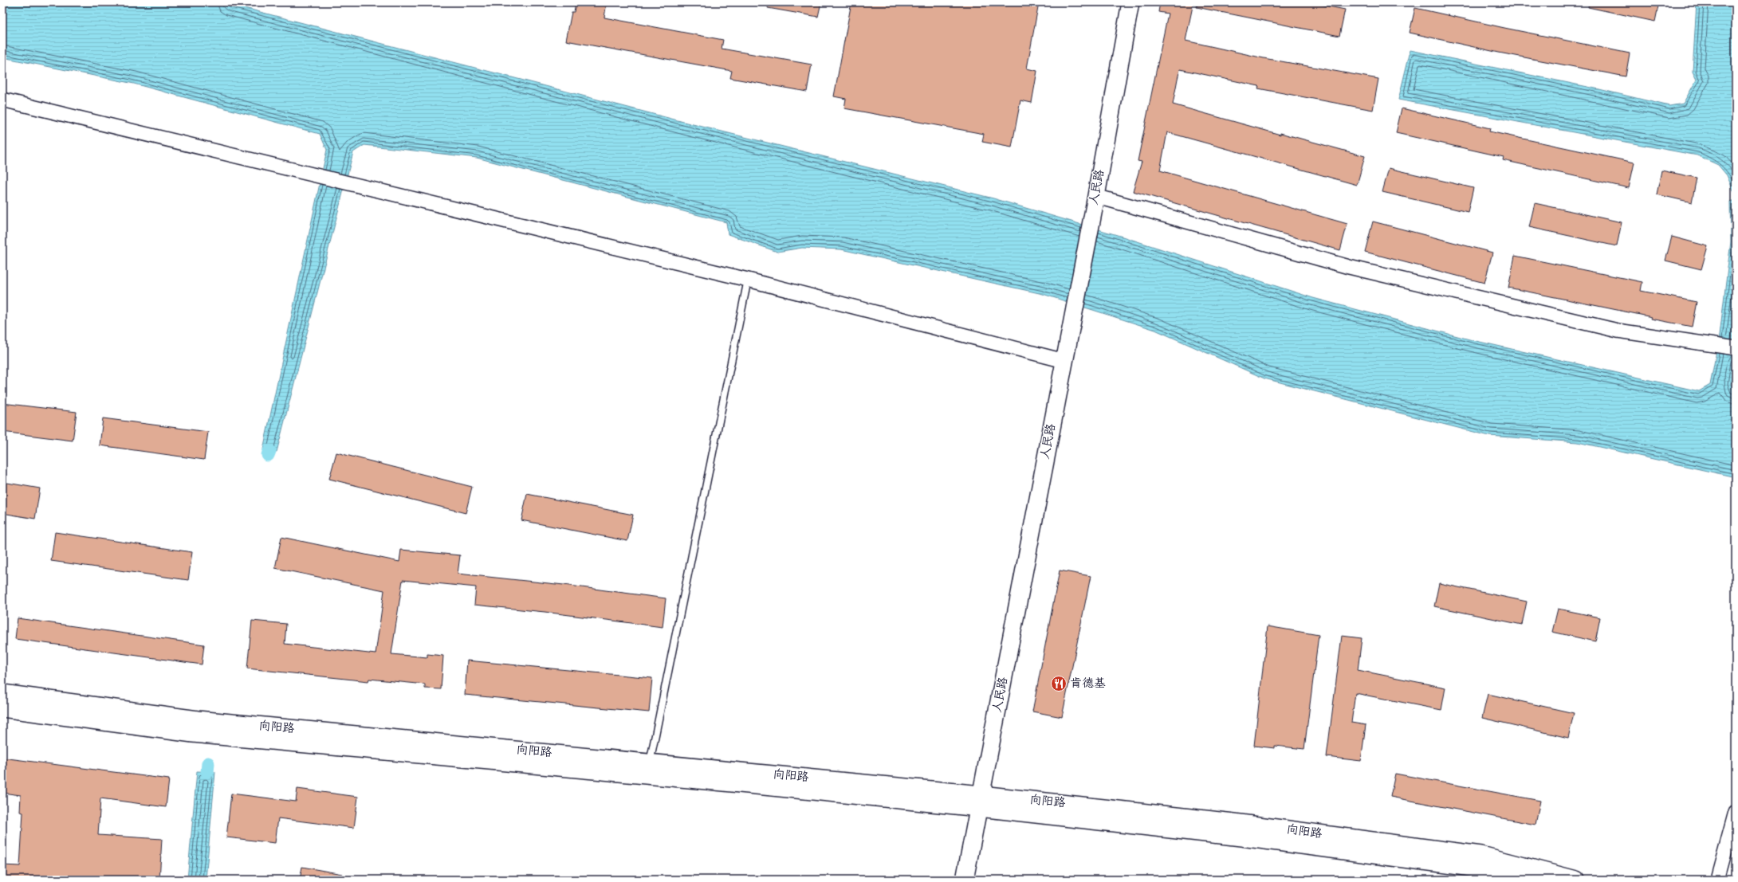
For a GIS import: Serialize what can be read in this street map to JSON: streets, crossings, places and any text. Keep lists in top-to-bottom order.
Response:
{
  "streets": {
    "street": ["人民路", "向阳路"]
  },
  "crossings": [
    ["人民路", "向阳路"]
  ],
  "places": {
    "restaurant": ["肯德基"]
  }
}
